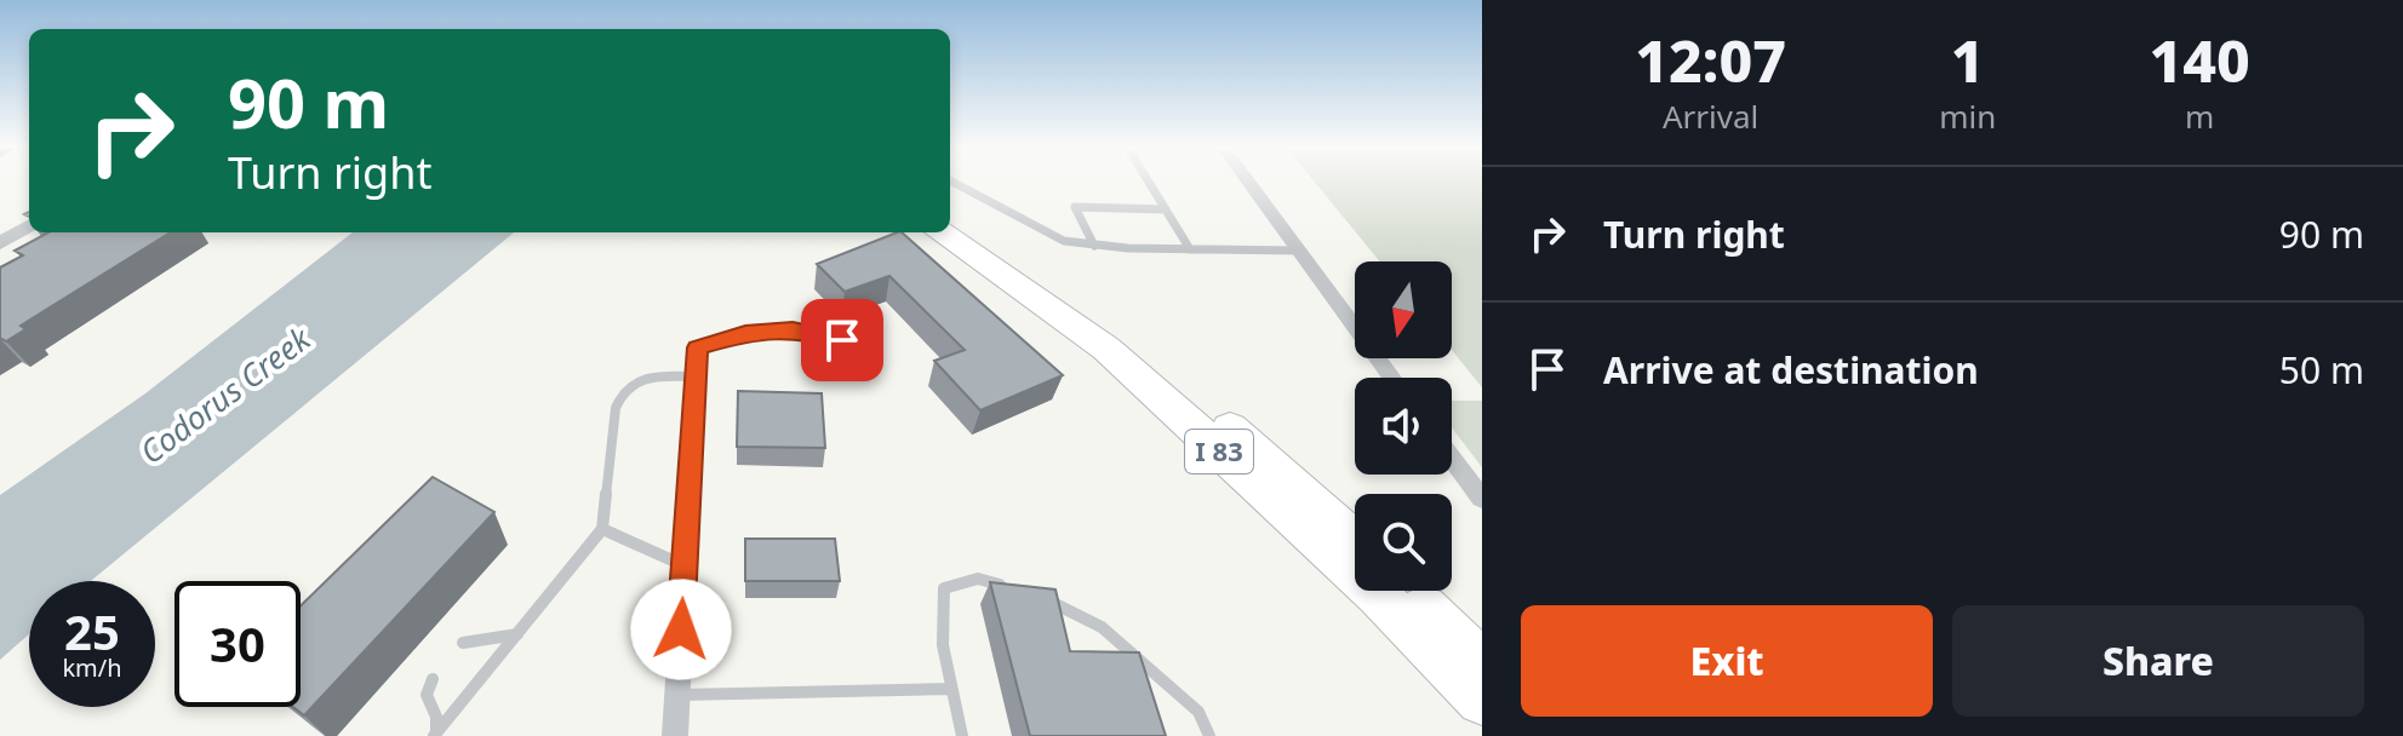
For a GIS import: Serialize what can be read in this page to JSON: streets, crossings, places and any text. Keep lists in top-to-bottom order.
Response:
{
  "streets": {
    "highway": ["I 83"]
  },
  "water": ["Codorus Creek"],
  "north": "bottom",
  "page": {
    "eta": [
      "12:07",
      "Arrival",
      "1",
      "min",
      "140",
      "m"
    ],
    "turn": ["90 m", "Turn right"],
    "list": [
      {
        "name": "Turn right",
        "value": "90 m"
      },
      {
        "name": "Arrive at destination",
        "value": "50 m"
      }
    ],
    "speed": "25 km/h",
    "limit": "30",
    "buttons": ["Exit", "Share"]
  }
}
